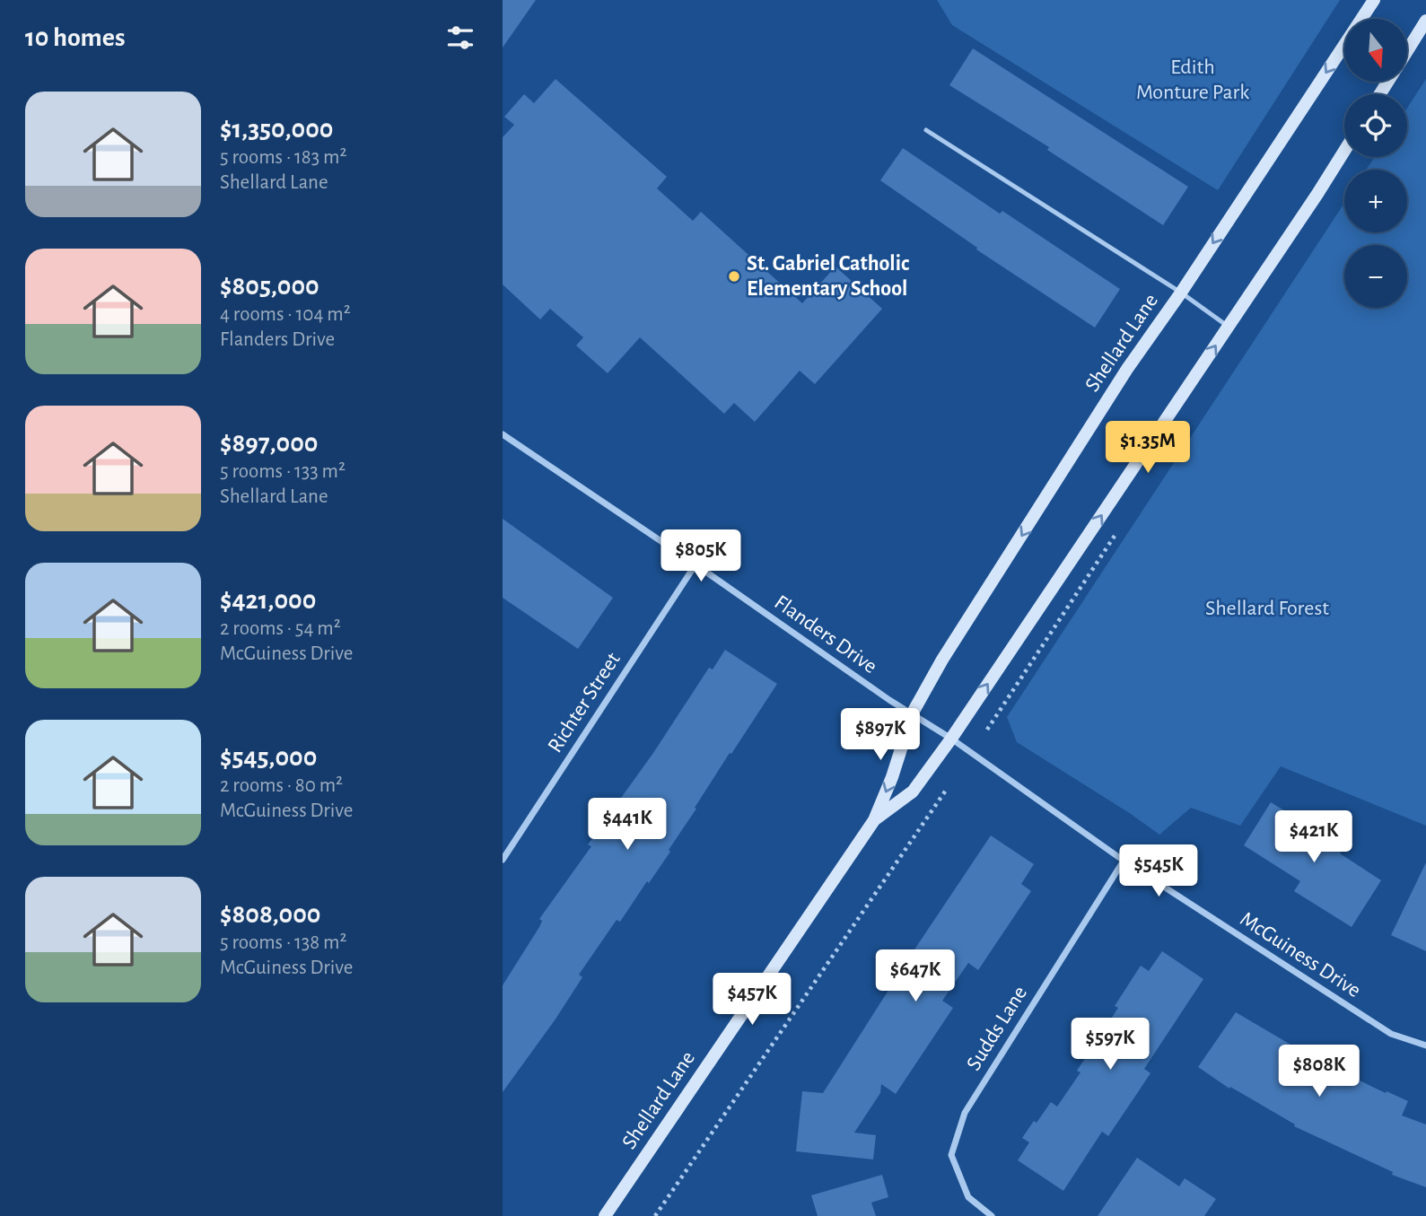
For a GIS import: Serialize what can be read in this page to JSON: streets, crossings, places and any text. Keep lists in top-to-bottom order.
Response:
{
  "streets": {
    "main road": ["Shellard Lane"],
    "street": [
      "Flanders Drive",
      "Richter Street",
      "McGuiness Drive",
      "Sudds Lane"
    ]
  },
  "crossings": [
    ["Shellard Lane", "Flanders Drive"],
    ["Shellard Lane", "McGuiness Drive"],
    ["Flanders Drive", "Richter Street"],
    ["Flanders Drive", "McGuiness Drive"],
    ["McGuiness Drive", "Sudds Lane"]
  ],
  "parks": ["Edith Monture Park", "Shellard Forest"],
  "places": ["St. Gabriel Catholic Elementary School"],
  "north": "bottom",
  "page": {
    "heading": "10 homes",
    "map_buttons": ["+", "−"],
    "list": [
      {
        "name": "$1,350,000",
        "note": "5 rooms · 183 m² · Shellard Lane"
      },
      {
        "name": "$805,000",
        "note": "4 rooms · 104 m² · Flanders Drive"
      },
      {
        "name": "$897,000",
        "note": "5 rooms · 133 m² · Shellard Lane"
      },
      {
        "name": "$421,000",
        "note": "2 rooms · 54 m² · McGuiness Drive"
      },
      {
        "name": "$545,000",
        "note": "2 rooms · 80 m² · McGuiness Drive"
      },
      {
        "name": "$808,000",
        "note": "5 rooms · 138 m² · McGuiness Drive"
      }
    ],
    "price": [
      "$1.35M",
      "$805K",
      "$897K",
      "$441K",
      "$421K",
      "$545K",
      "$647K",
      "$457K",
      "$597K",
      "$808K"
    ]
  }
}
